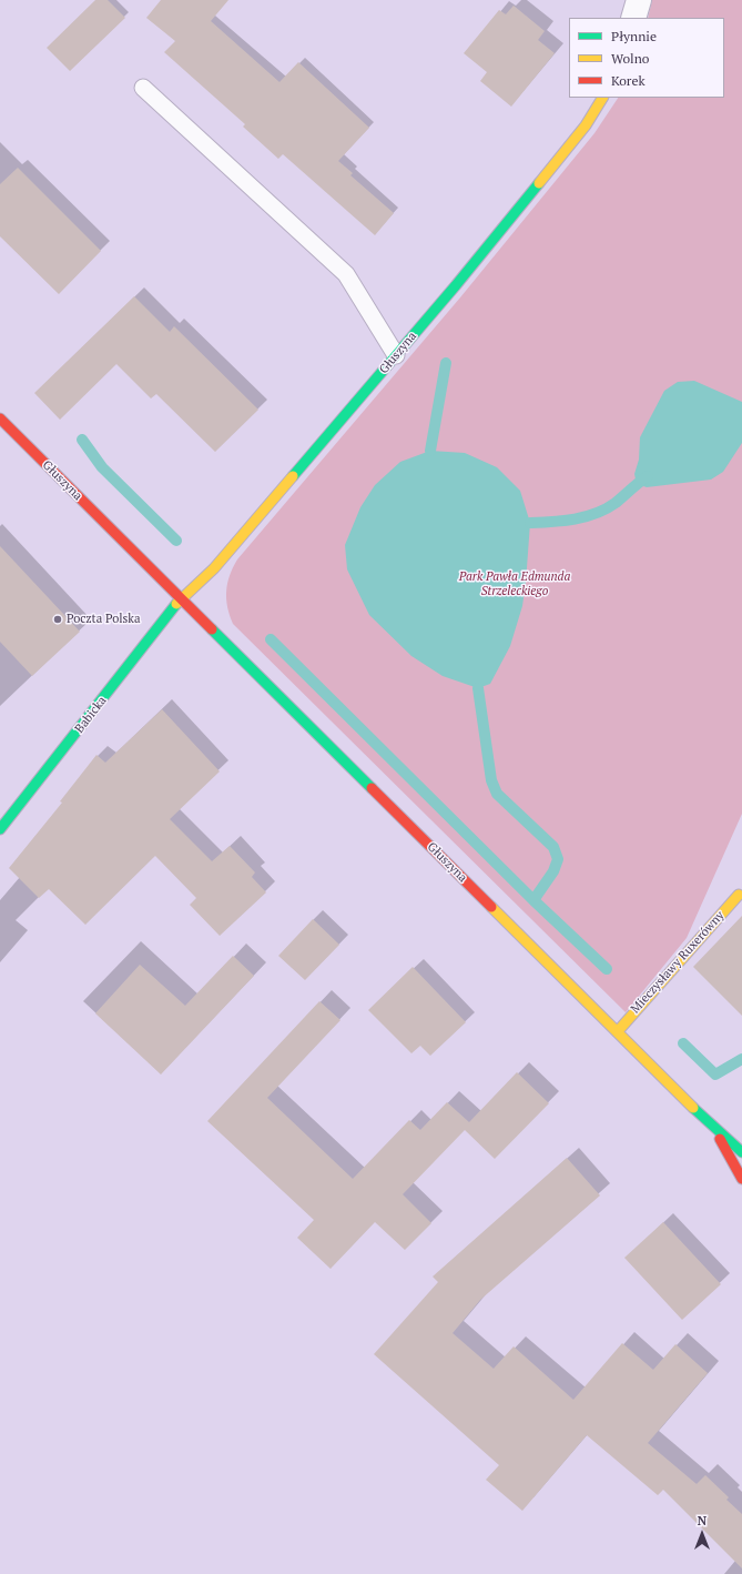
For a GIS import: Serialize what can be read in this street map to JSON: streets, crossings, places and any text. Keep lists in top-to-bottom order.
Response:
{
  "streets": {
    "street": ["Głuszyna", "Babicka", "Mieczysławy Ruxerówny"]
  },
  "crossings": [
    ["Głuszyna", "Babicka"],
    ["Głuszyna", "Mieczysławy Ruxerówny"]
  ],
  "parks": ["Park Pawła Edmunda Strzeleckiego"],
  "places": ["Poczta Polska"],
  "legend": ["Płynnie", "Wolno", "Korek"],
  "north": "top"
}
